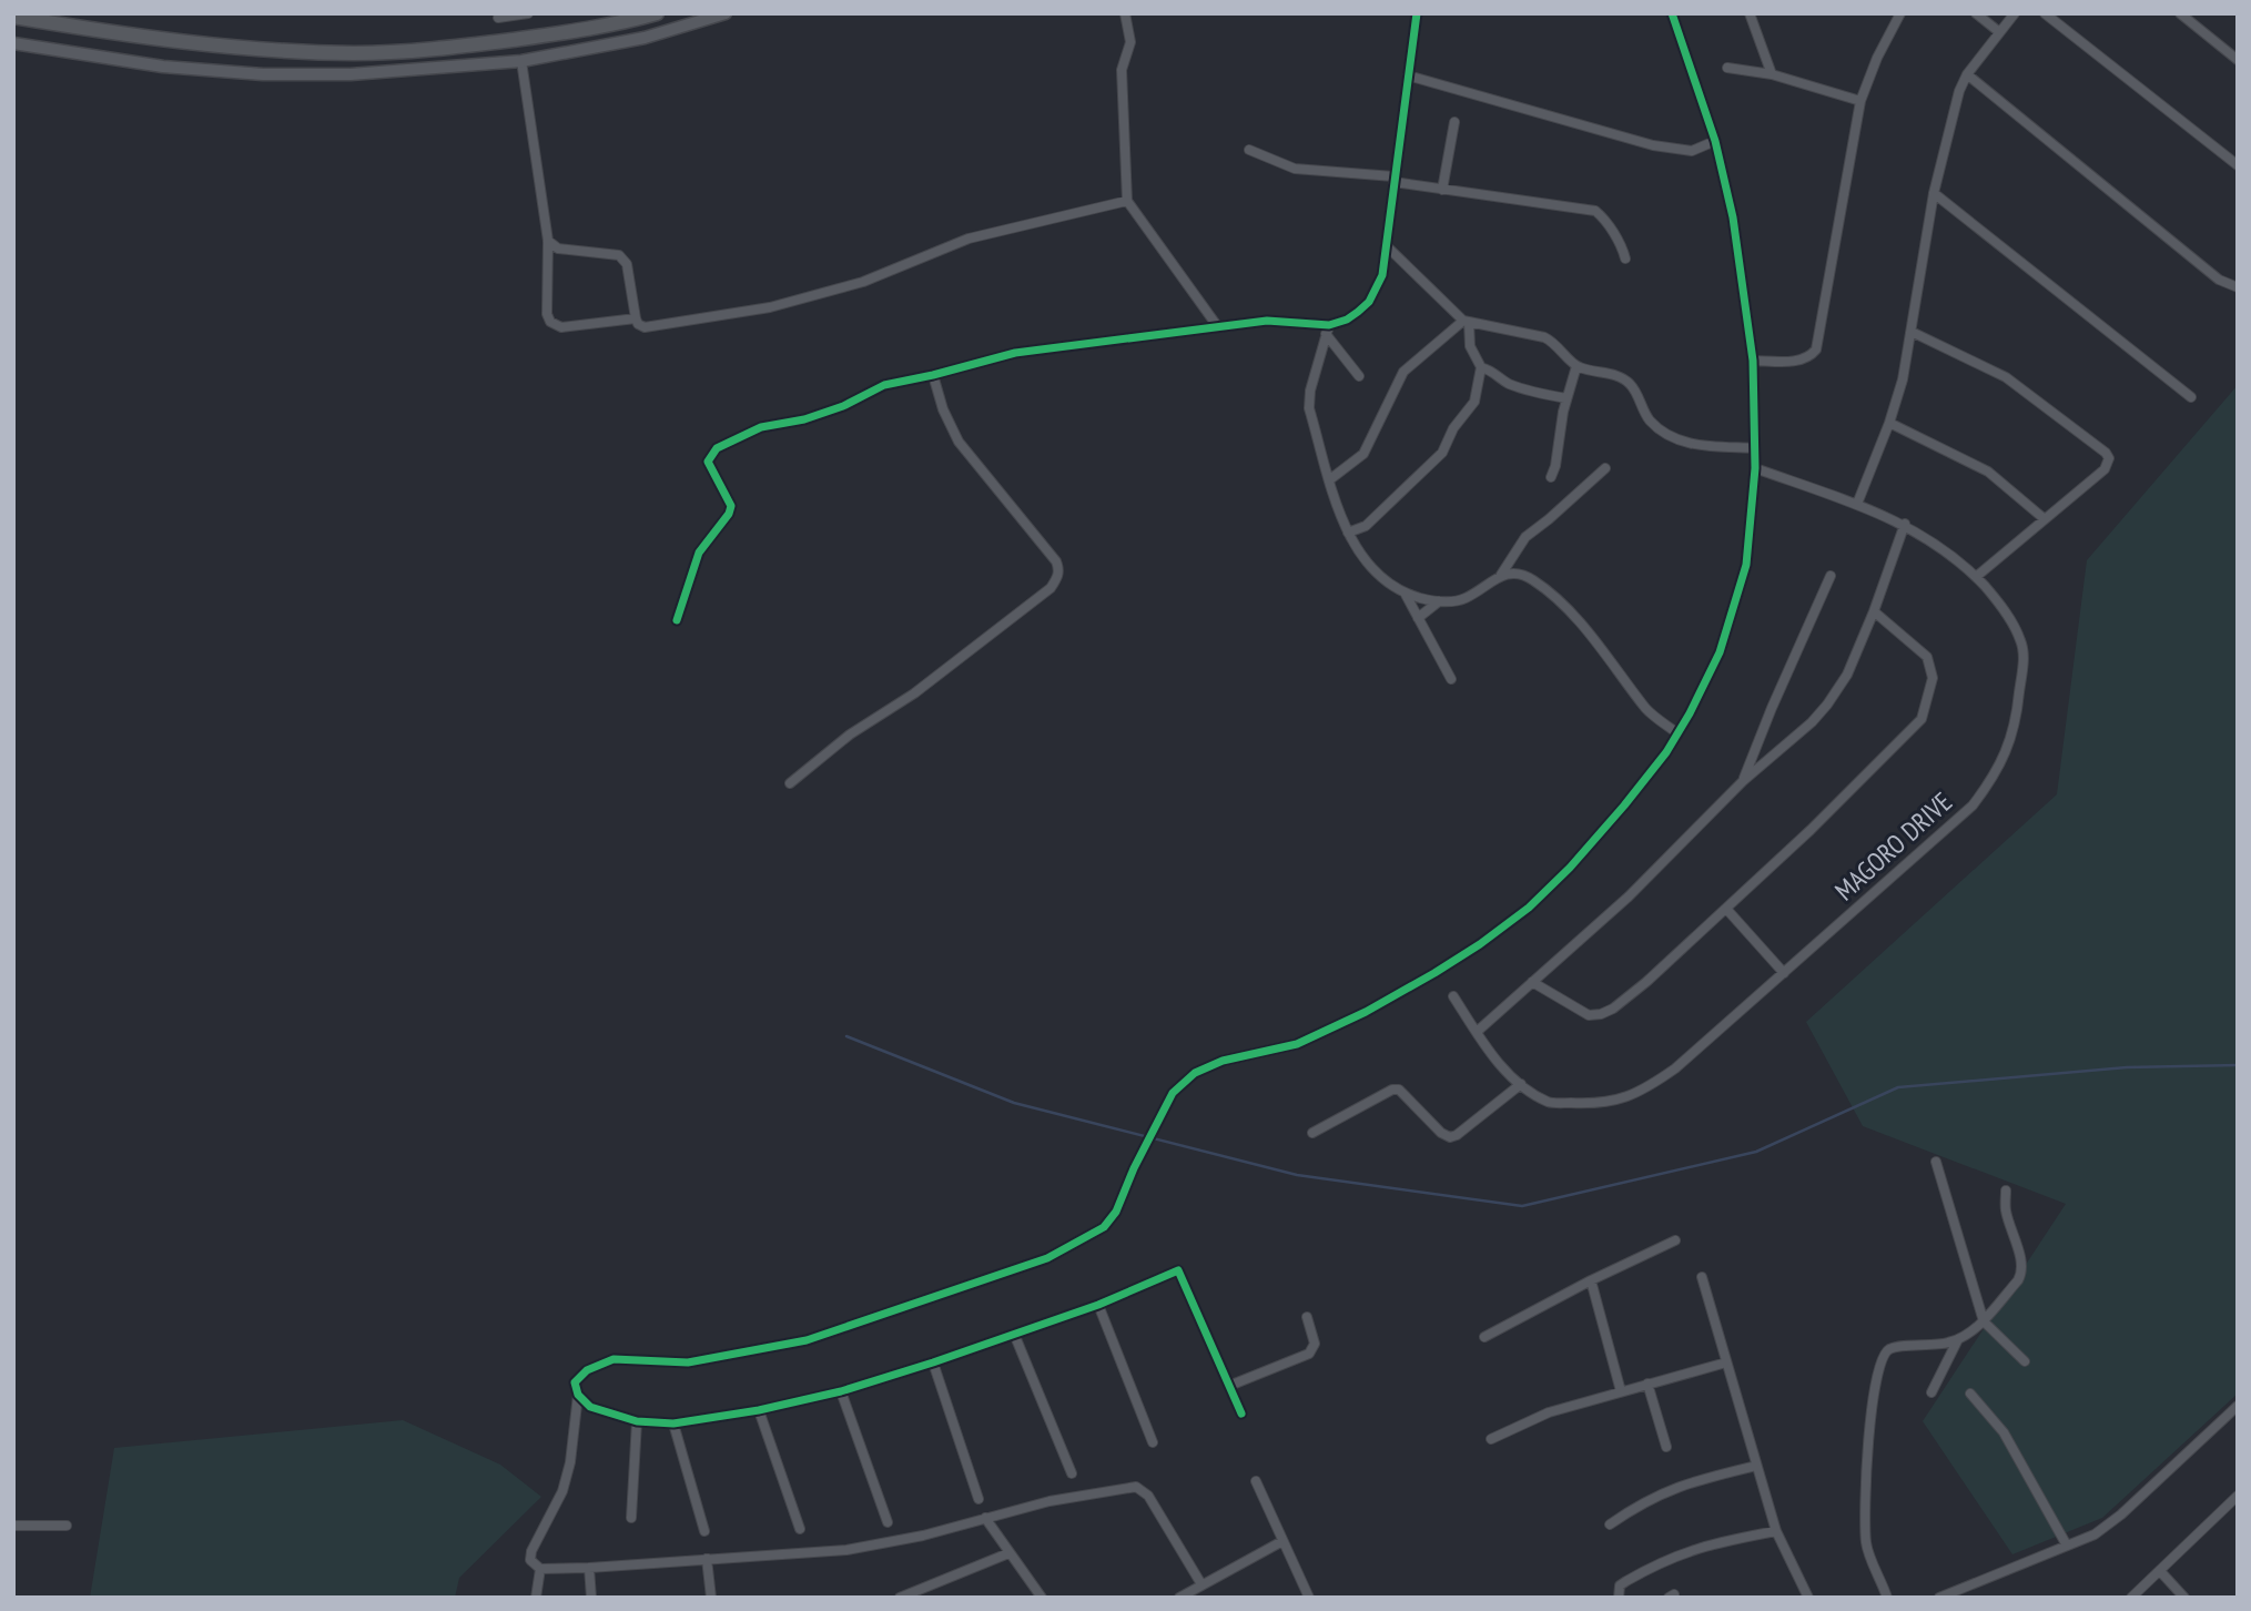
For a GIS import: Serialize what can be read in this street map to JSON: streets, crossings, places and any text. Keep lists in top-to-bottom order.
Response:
{
  "streets": {
    "street": ["MAGORO DRIVE"]
  }
}
